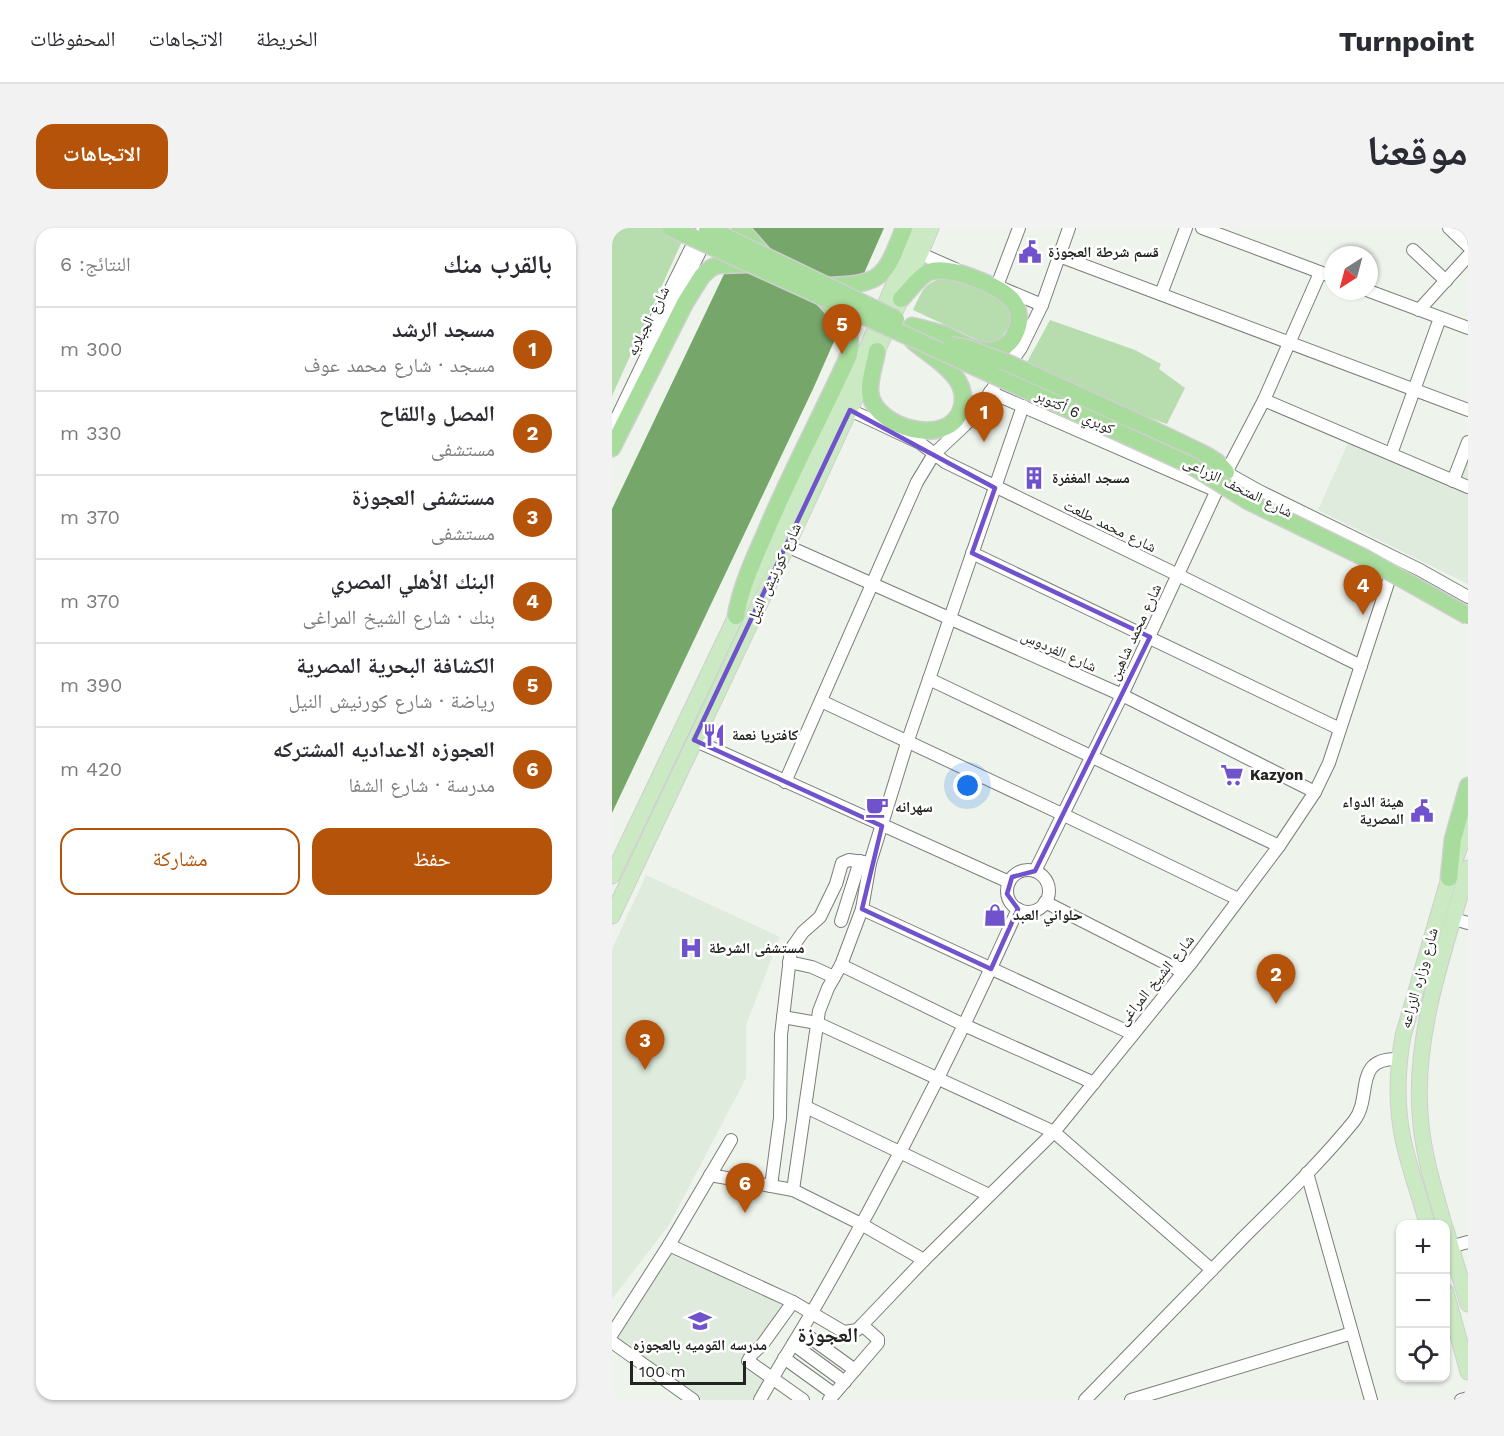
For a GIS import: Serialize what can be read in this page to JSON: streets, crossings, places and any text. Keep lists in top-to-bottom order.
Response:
{
  "streets": {
    "highway": ["كوبري 6 أكتوبر"],
    "main road": ["شارع كورنيش النيل", "شارع وزاره الزراعه"],
    "street": [
      "شارع الجبلايه",
      "شارع المتحف الزراعى",
      "شارع محمد طلعت",
      "شارع محمد شاهين",
      "شارع الفردوس",
      "شارع الشيخ المراغى"
    ]
  },
  "crossings": [
    ["كوبري 6 أكتوبر", "شارع المتحف الزراعى"],
    ["شارع المتحف الزراعى", "شارع محمد شاهين"],
    ["شارع المتحف الزراعى", "شارع الشيخ المراغى"],
    ["شارع محمد طلعت", "شارع كورنيش النيل"],
    ["شارع محمد طلعت", "شارع محمد شاهين"],
    ["شارع محمد طلعت", "شارع الشيخ المراغى"],
    ["شارع كورنيش النيل", "شارع الفردوس"],
    ["شارع محمد شاهين", "شارع الفردوس"],
    ["شارع الفردوس", "شارع الشيخ المراغى"]
  ],
  "districts": ["العجوزة"],
  "places": {
    "public building": ["قسم شرطة العجوزة", "هيئة الدواء المصرية"],
    "building": ["مسجد المغفرة"],
    "restaurant": ["كافتريا نعمة"],
    "supermarket": ["Kazyon"],
    "cafe": ["سهرانه"],
    "shop": ["حلواني العبد"],
    "hospital": ["مستشفى الشرطة"],
    "school or university": ["مدرسه القوميه بالعجوزه"]
  },
  "scale_bar": "100 m",
  "north": "bottom left",
  "page": {
    "header": "Turnpoint",
    "nav": ["الخريطة", "الاتجاهات", "المحفوظات"],
    "title": "موقعنا",
    "buttons": [
      "الاتجاهات",
      ["حفظ", "مشاركة"]
    ],
    "heading": ["بالقرب منك", "النتائج: 6"],
    "pins": [
      "5",
      "1",
      "4",
      "2",
      "3",
      "6"
    ],
    "list": [
      {
        "mark": "1",
        "name": "مسجد الرشد",
        "note": "مسجد · شارع محمد عوف",
        "value": "300 m"
      },
      {
        "mark": "2",
        "name": "المصل واللقاح",
        "note": "مستشفى",
        "value": "330 m"
      },
      {
        "mark": "3",
        "name": "مستشفى العجوزة",
        "note": "مستشفى",
        "value": "370 m"
      },
      {
        "mark": "4",
        "name": "البنك الأهلي المصري",
        "note": "بنك · شارع الشيخ المراغى",
        "value": "370 m"
      },
      {
        "mark": "5",
        "name": "الكشافة البحرية المصرية",
        "note": "رياضة · شارع كورنيش النيل",
        "value": "390 m"
      },
      {
        "mark": "6",
        "name": "العجوزه الاعداديه المشتركه",
        "note": "مدرسة · شارع الشفا",
        "value": "420 m"
      }
    ],
    "map_buttons": ["+", "−"],
    "scale": "100 m"
  }
}
